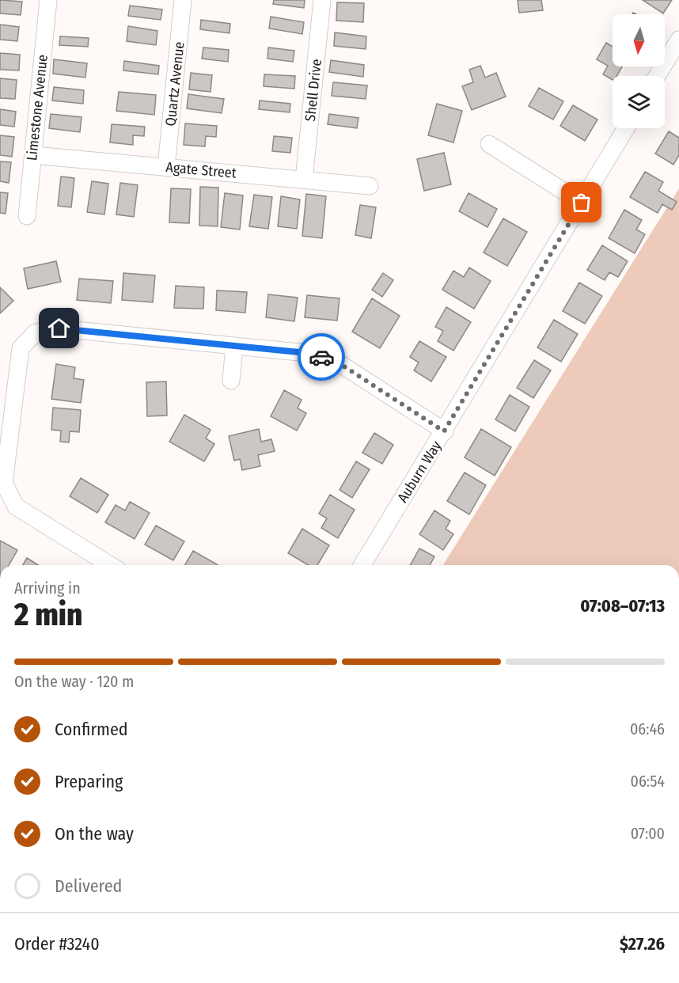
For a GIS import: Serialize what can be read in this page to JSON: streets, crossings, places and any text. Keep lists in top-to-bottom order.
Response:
{
  "streets": {
    "street": [
      "Quartz Avenue",
      "Shell Drive",
      "Limestone Avenue",
      "Agate Street",
      "Auburn Way"
    ]
  },
  "crossings": [
    ["Quartz Avenue", "Agate Street"],
    ["Shell Drive", "Agate Street"],
    ["Limestone Avenue", "Agate Street"]
  ],
  "north": "bottom",
  "page": {
    "heading": ["2 min", "Arriving in", "07:08–07:13"],
    "panel": ["Order #3240", "$27.26"],
    "bar": "On the way · 120 m",
    "list": [
      ["Confirmed", "06:46"],
      ["Preparing", "06:54"],
      ["On the way", "07:00"],
      "Delivered"
    ]
  }
}
